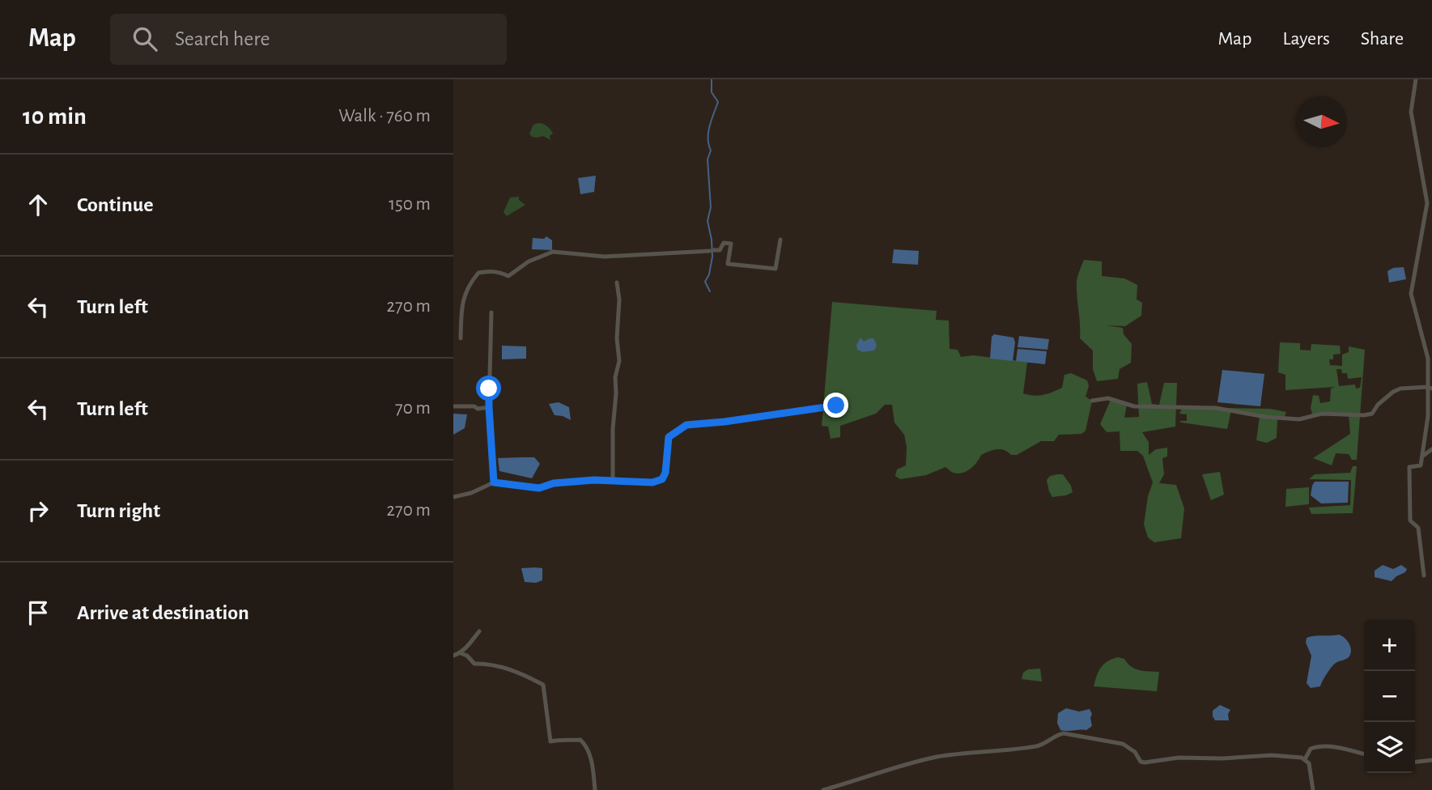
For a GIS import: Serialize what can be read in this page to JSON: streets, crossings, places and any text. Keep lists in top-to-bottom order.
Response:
{
  "north": "right",
  "page": {
    "header": "Map",
    "search": "Search here",
    "nav": ["Map", "Layers", "Share"],
    "heading": ["10 min", "Walk · 760 m"],
    "list": [
      ["Continue", "150 m"],
      ["Turn left", "270 m"],
      ["Turn left", "70 m"],
      ["Turn right", "270 m"],
      "Arrive at destination"
    ],
    "map_buttons": ["+", "−"]
  }
}
